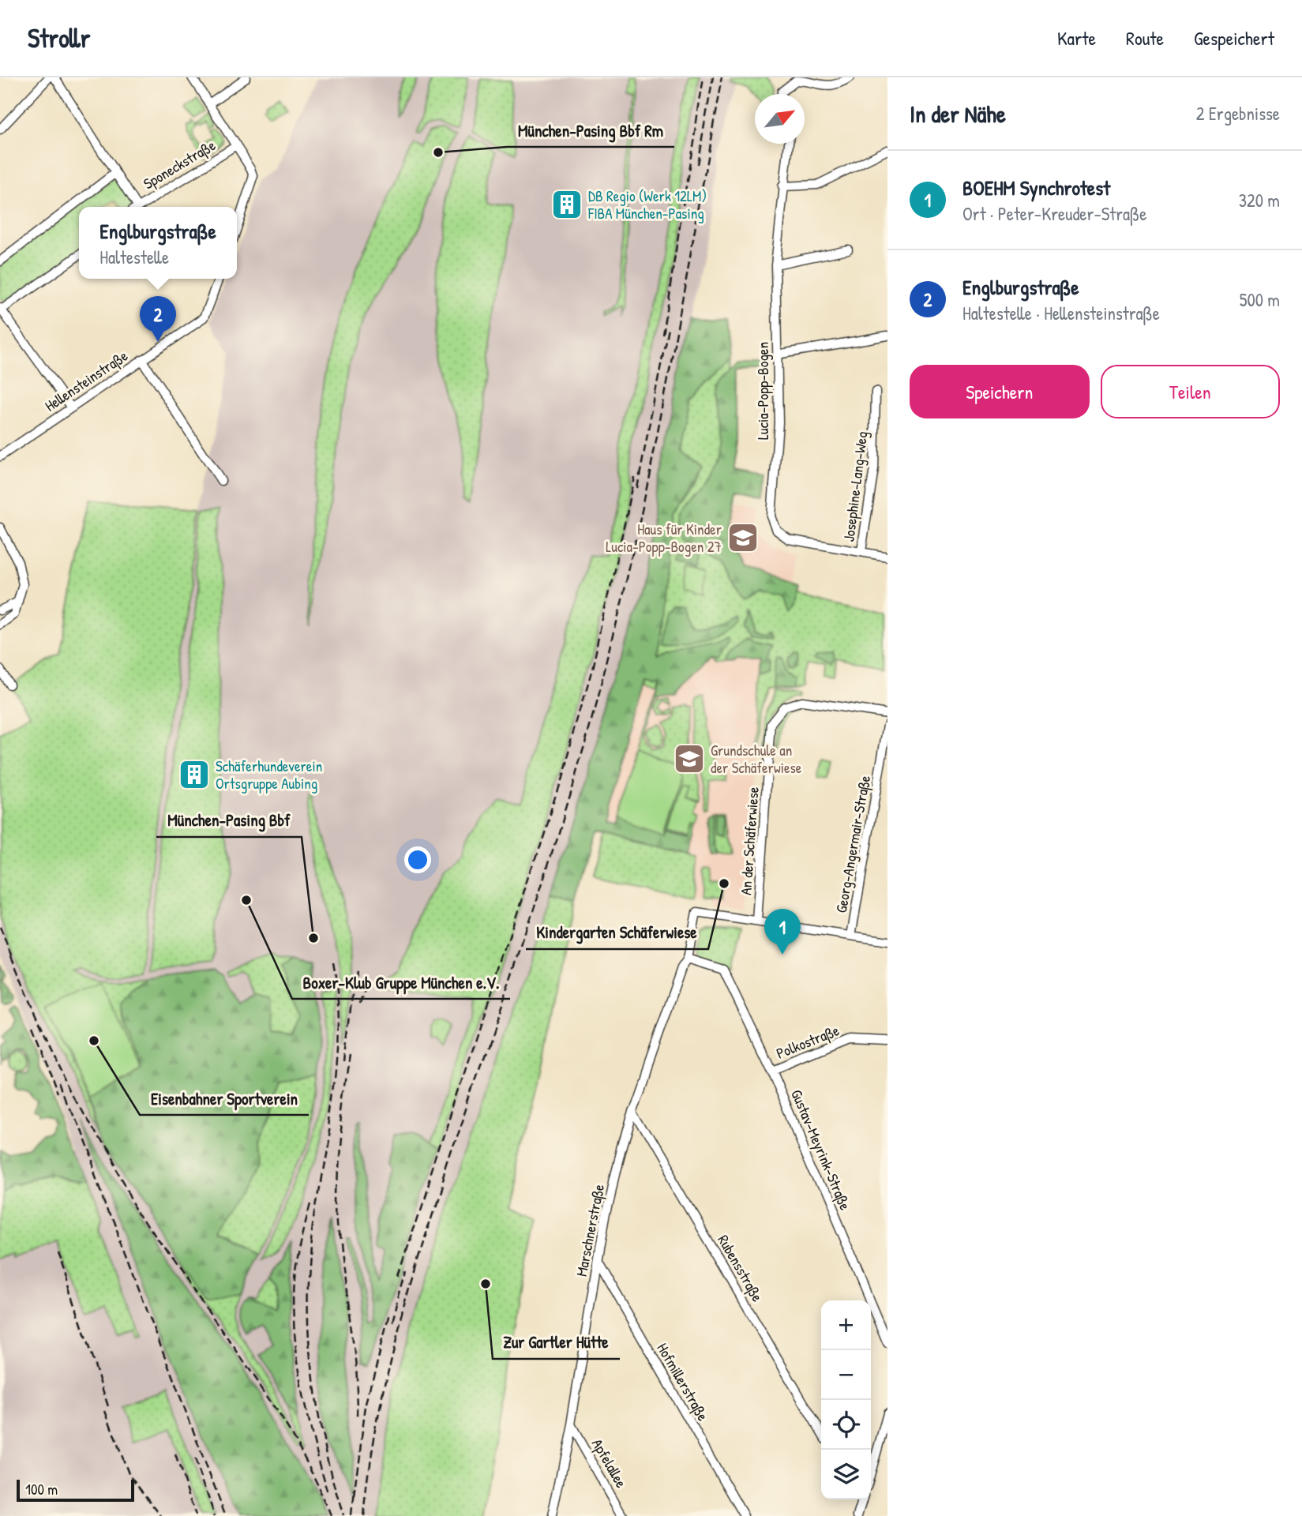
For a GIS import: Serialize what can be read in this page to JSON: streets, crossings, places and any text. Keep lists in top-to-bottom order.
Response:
{
  "streets": {
    "street": [
      "Sponeckstraße",
      "Hellensteinstraße",
      "Lucia-Popp-Bogen",
      "Josephine-Lang-Weg",
      "An der Schäferwiese",
      "Georg-Angermair-Straße",
      "Polkostraße",
      "Gustav-Meyrink-Straße",
      "Marschnerstraße",
      "Rubensstraße",
      "Hofmillerstraße",
      "Apfelallee"
    ]
  },
  "crossings": [
    ["Lucia-Popp-Bogen", "Josephine-Lang-Weg"],
    ["An der Schäferwiese", "Marschnerstraße"],
    ["Polkostraße", "Gustav-Meyrink-Straße"],
    ["Gustav-Meyrink-Straße", "Marschnerstraße"],
    ["Marschnerstraße", "Rubensstraße"],
    ["Marschnerstraße", "Hofmillerstraße"],
    ["Marschnerstraße", "Apfelallee"]
  ],
  "places": {
    "other": [
      "München-Pasing Bbf Rm",
      "Kindergarten Schäferwiese",
      "Boxer-Klub Gruppe München e.V.",
      "München-Pasing Bbf",
      "Eisenbahner Sportverein",
      "Zur Gartler Hütte"
    ],
    "building": ["DB Regio (Werk 12LM) FIBA München-Pasing", "Schäferhundeverein Ortsgruppe Aubing"],
    "school or university": ["Haus für Kinder Lucia-Popp-Bogen 27", "Grundschule an der Schäferwiese"]
  },
  "scale_bar": "100 m",
  "north": "top right",
  "page": {
    "header": "Strollr",
    "nav": ["Karte", "Route", "Gespeichert"],
    "heading": ["In der Nähe", "2 Ergebnisse"],
    "list": [
      {
        "mark": "1",
        "name": "BOEHM Synchrotest",
        "note": "Ort · Peter-Kreuder-Straße",
        "value": "320 m"
      },
      {
        "mark": "2",
        "name": "Englburgstraße",
        "note": "Haltestelle · Hellensteinstraße",
        "value": "500 m"
      }
    ],
    "popup": ["Englburgstraße", "Haltestelle"],
    "pins": ["2", "1"],
    "buttons": ["Speichern", "Teilen"],
    "map_buttons": ["+", "−"],
    "scale": "100 m"
  }
}
